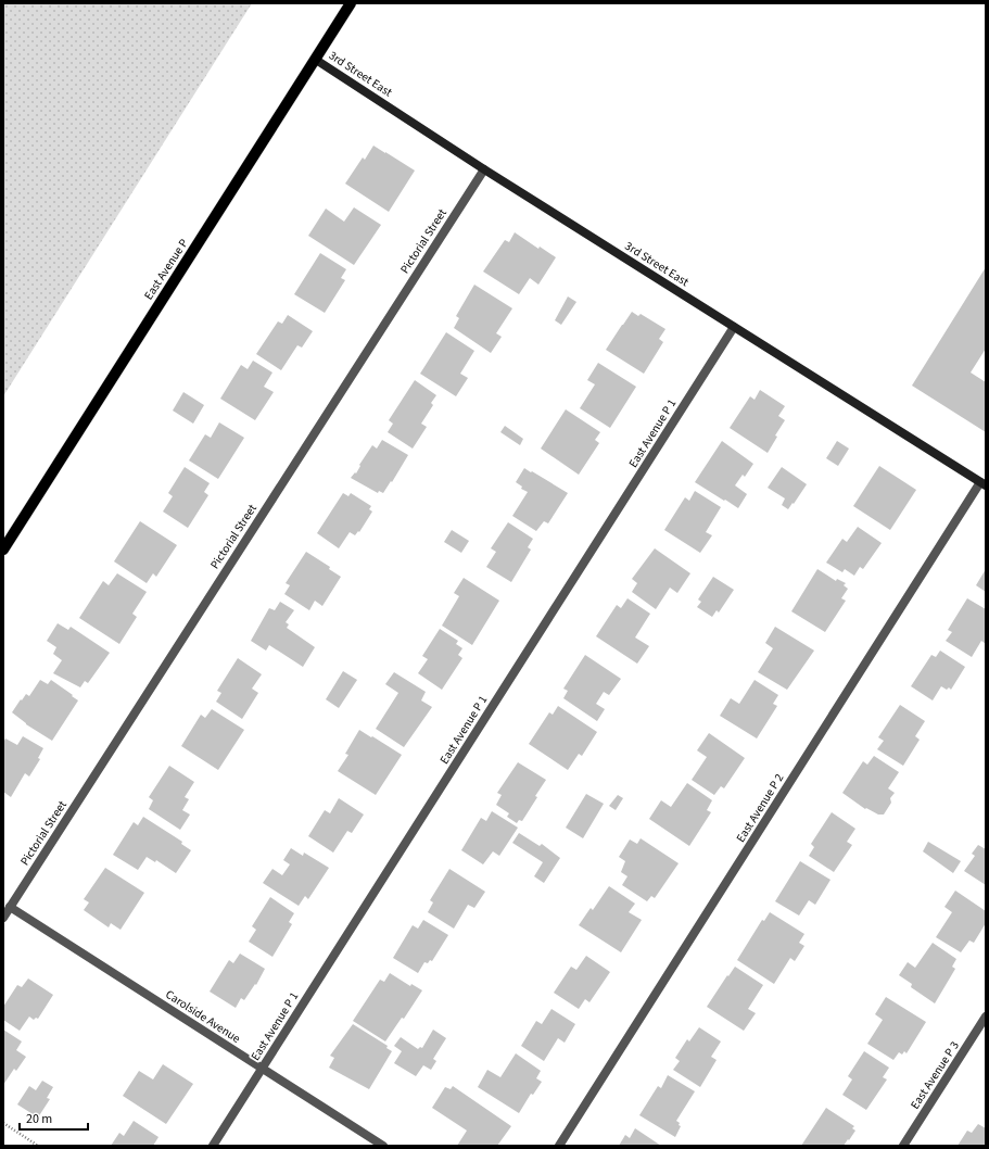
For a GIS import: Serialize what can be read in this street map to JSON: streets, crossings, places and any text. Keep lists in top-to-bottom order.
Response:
{
  "streets": {
    "main road": ["East Avenue P"],
    "street": [
      "3rd Street East",
      "Pictorial Street",
      "East Avenue P 1",
      "East Avenue P 2",
      "Carolside Avenue",
      "East Avenue P 3"
    ]
  },
  "crossings": [
    ["3rd Street East", "Pictorial Street"],
    ["3rd Street East", "East Avenue P"],
    ["3rd Street East", "East Avenue P 1"],
    ["3rd Street East", "East Avenue P 2"],
    ["Pictorial Street", "Carolside Avenue"],
    ["East Avenue P 1", "Carolside Avenue"]
  ],
  "scale_bar": "20 m"
}
